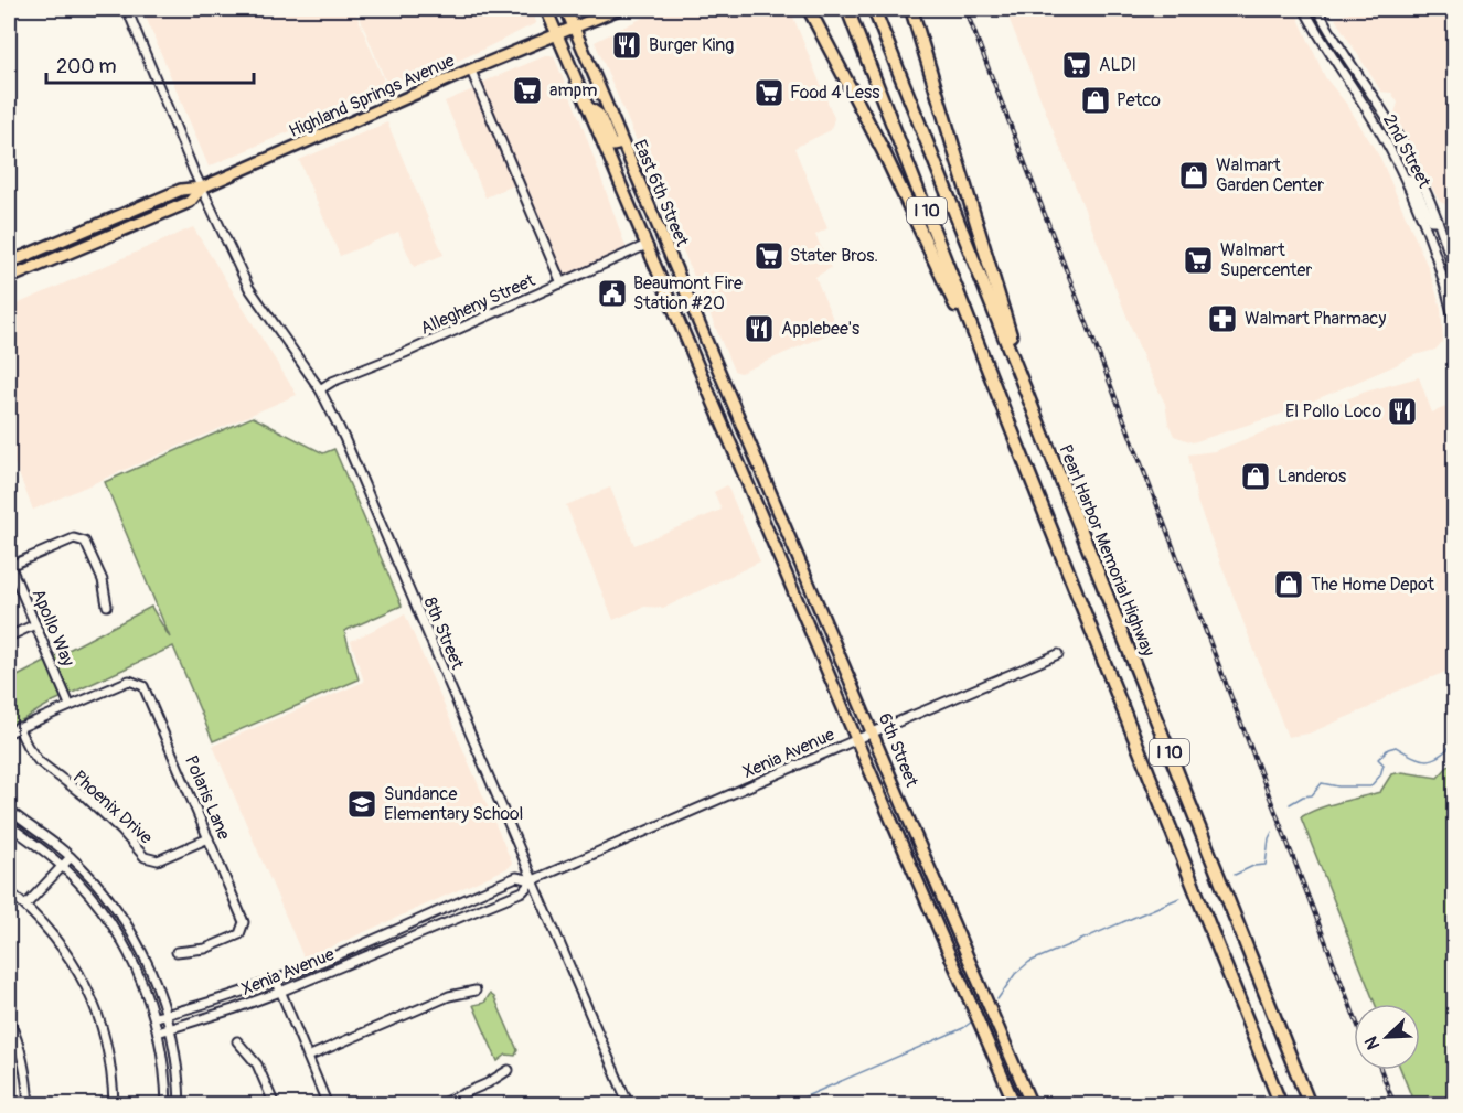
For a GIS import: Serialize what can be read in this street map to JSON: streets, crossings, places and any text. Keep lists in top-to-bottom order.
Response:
{
  "streets": {
    "highway": ["I 10", "Pearl Harbor Memorial Highway"],
    "main road": ["Highland Springs Avenue", "East 6th Street", "6th Street"],
    "street": [
      "2nd Street",
      "Allegheny Street",
      "Apollo Way",
      "8th Street",
      "Xenia Avenue",
      "Polaris Lane",
      "Phoenix Drive"
    ]
  },
  "crossings": [
    ["Highland Springs Avenue", "East 6th Street"],
    ["Highland Springs Avenue", "8th Street"],
    ["East 6th Street", "Allegheny Street"],
    ["East 6th Street", "6th Street"],
    ["Allegheny Street", "8th Street"],
    ["Apollo Way", "Polaris Lane"],
    ["8th Street", "Xenia Avenue"],
    ["6th Street", "Xenia Avenue"],
    ["Polaris Lane", "Phoenix Drive"]
  ],
  "places": {
    "restaurant": ["Burger King", "Applebee's", "El Pollo Loco"],
    "supermarket": [
      "ALDI",
      "ampm",
      "Food 4 Less",
      "Stater Bros.",
      "Walmart Supercenter"
    ],
    "shop": [
      "Petco",
      "Walmart Garden Center",
      "Landeros",
      "The Home Depot"
    ],
    "public building": ["Beaumont Fire Station #20"],
    "pharmacy": ["Walmart Pharmacy"],
    "school or university": ["Sundance Elementary School"]
  },
  "scale_bar": "200 m",
  "north": "bottom left"
}
